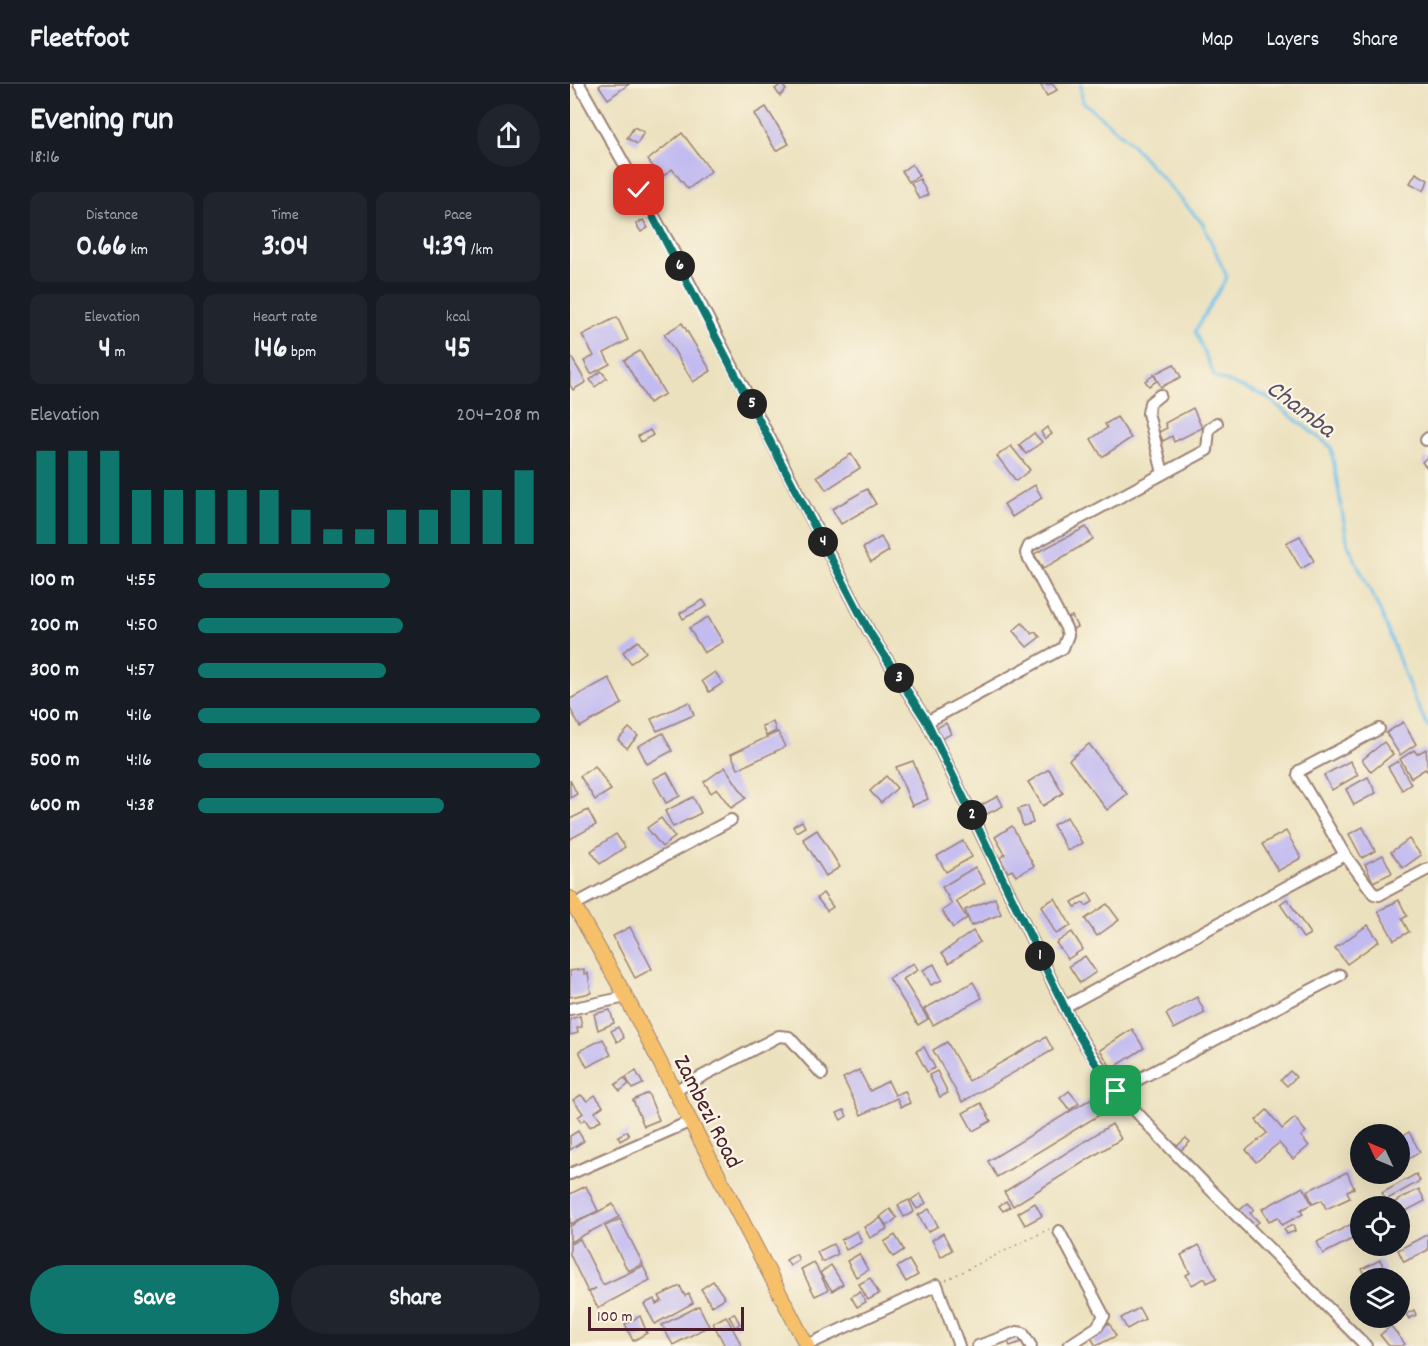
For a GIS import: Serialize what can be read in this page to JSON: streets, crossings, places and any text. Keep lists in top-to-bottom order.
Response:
{
  "streets": {
    "main road": ["Zambezi Road"]
  },
  "water": ["Chamba"],
  "scale_bar": "100 m",
  "north": "top left",
  "page": {
    "header": "Fleetfoot",
    "nav": ["Map", "Layers", "Share"],
    "heading": ["Evening run", "18:16"],
    "stats": [
      ["Distance", "0.66 km"],
      ["Time", "3:04"],
      ["Pace", "4:39 /km"],
      ["Elevation", "4 m"],
      ["Heart rate", "146 bpm"],
      ["kcal", "45"]
    ],
    "pins": [
      "6",
      "5",
      "4",
      "3",
      "2",
      "1"
    ],
    "chart": ["Elevation", "204–208 m"],
    "list": [
      {
        "name": "100 m",
        "note": "4:55"
      },
      {
        "name": "200 m",
        "note": "4:50"
      },
      {
        "name": "300 m",
        "note": "4:57"
      },
      {
        "name": "400 m",
        "note": "4:16"
      },
      {
        "name": "500 m",
        "note": "4:16"
      },
      {
        "name": "600 m",
        "note": "4:38"
      }
    ],
    "buttons": ["Save", "Share"],
    "scale": "100 m"
  }
}
